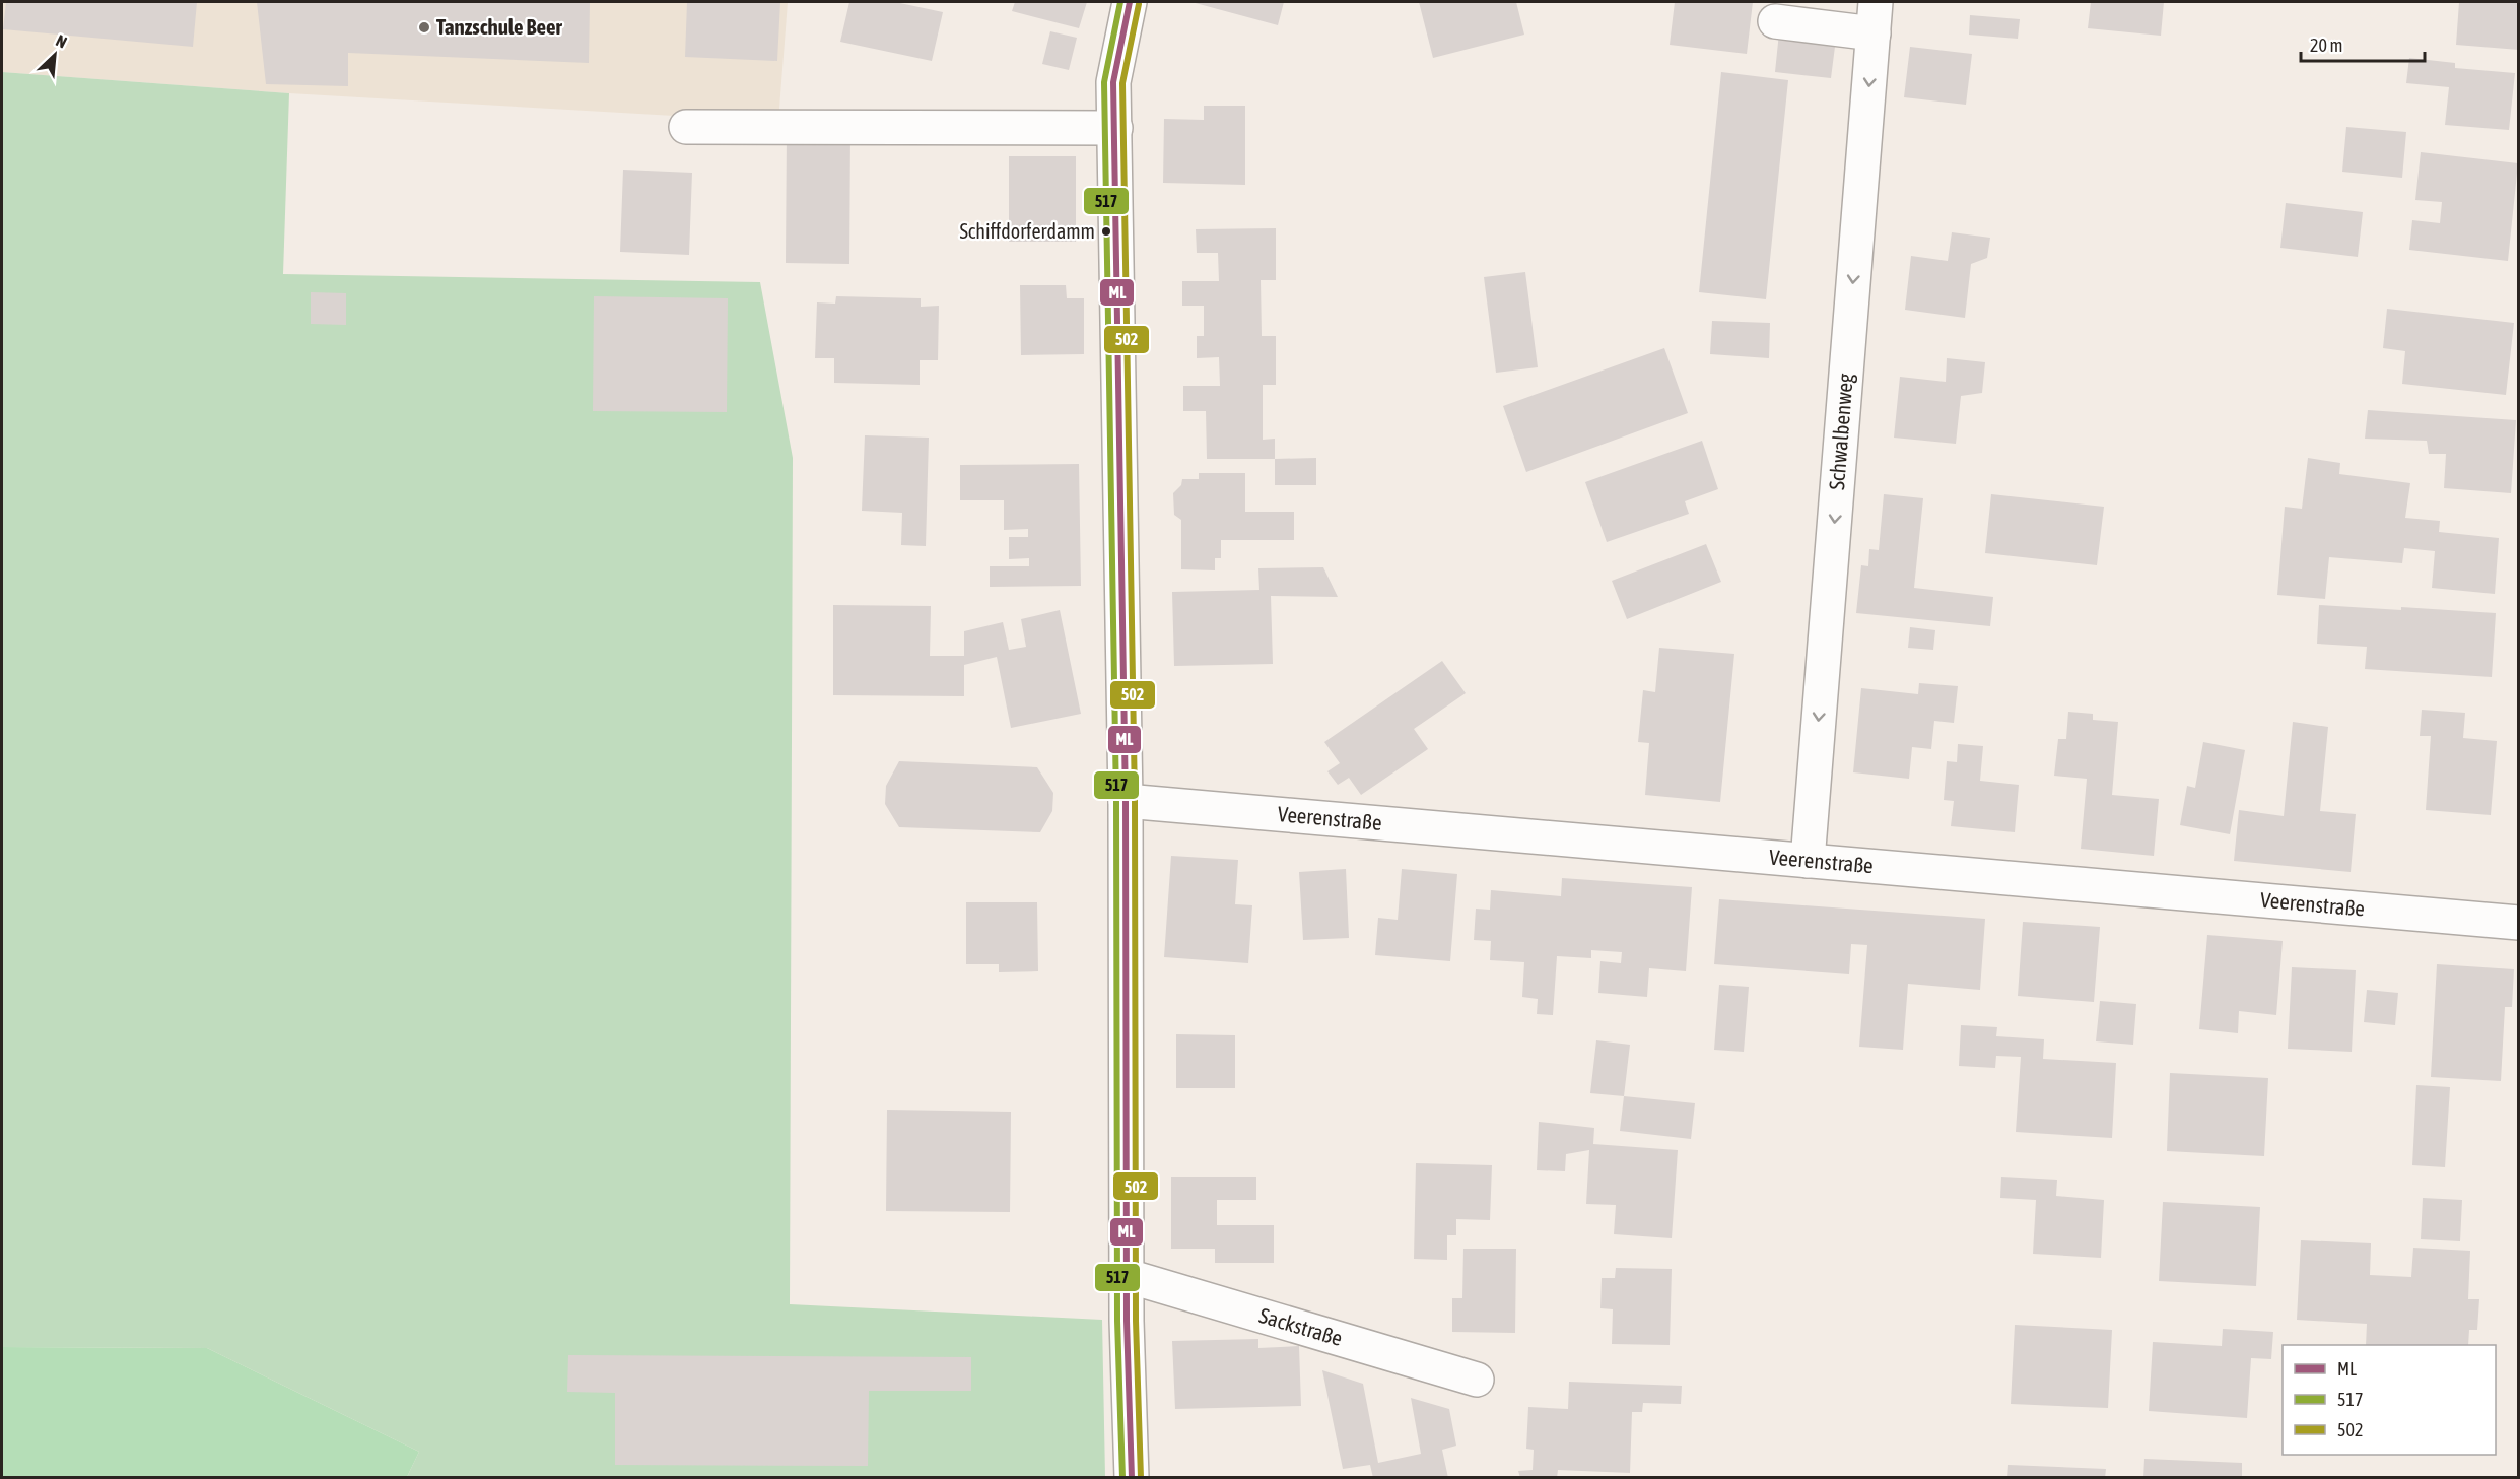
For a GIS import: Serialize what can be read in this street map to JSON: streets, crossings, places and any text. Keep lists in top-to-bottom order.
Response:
{
  "streets": {
    "street": ["Schwalbenweg", "Veerenstraße", "Sackstraße"]
  },
  "crossings": [
    ["Schwalbenweg", "Veerenstraße"]
  ],
  "one_way": ["Schwalbenweg"],
  "places": ["Tanzschule Beer", "Schiffdorferdamm"],
  "lines": ["transit line ML", "transit line 517", "transit line 502"],
  "legend": ["ML", "517", "502"],
  "scale_bar": "20 m",
  "north": "top right"
}
